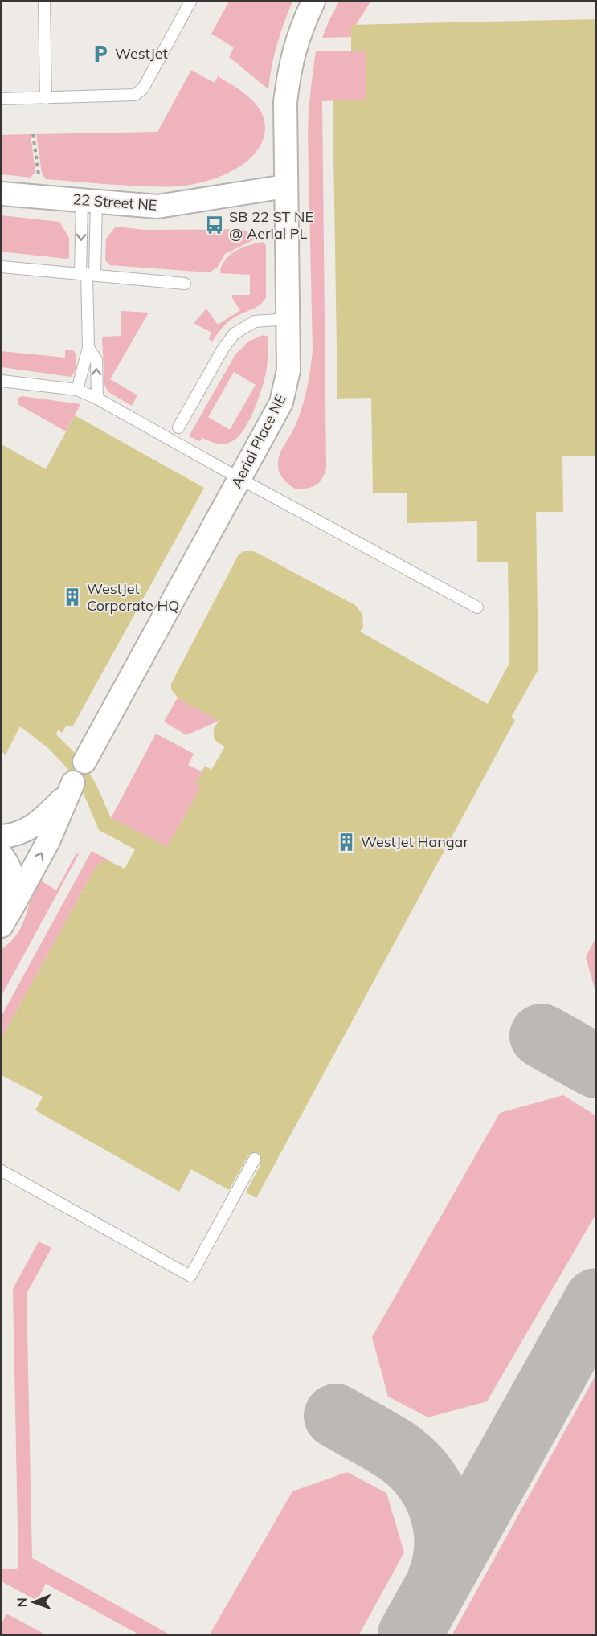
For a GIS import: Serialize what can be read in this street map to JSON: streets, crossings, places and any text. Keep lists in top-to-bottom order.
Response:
{
  "streets": {
    "street": ["22 Street NE", "Aerial Place NE"]
  },
  "crossings": [
    ["22 Street NE", "Aerial Place NE"]
  ],
  "places": {
    "parking": ["WestJet"],
    "bus stop": ["SB 22 ST NE @ Aerial PL"],
    "building": ["WestJet Corporate HQ", "WestJet Hangar"]
  },
  "north": "left"
}
